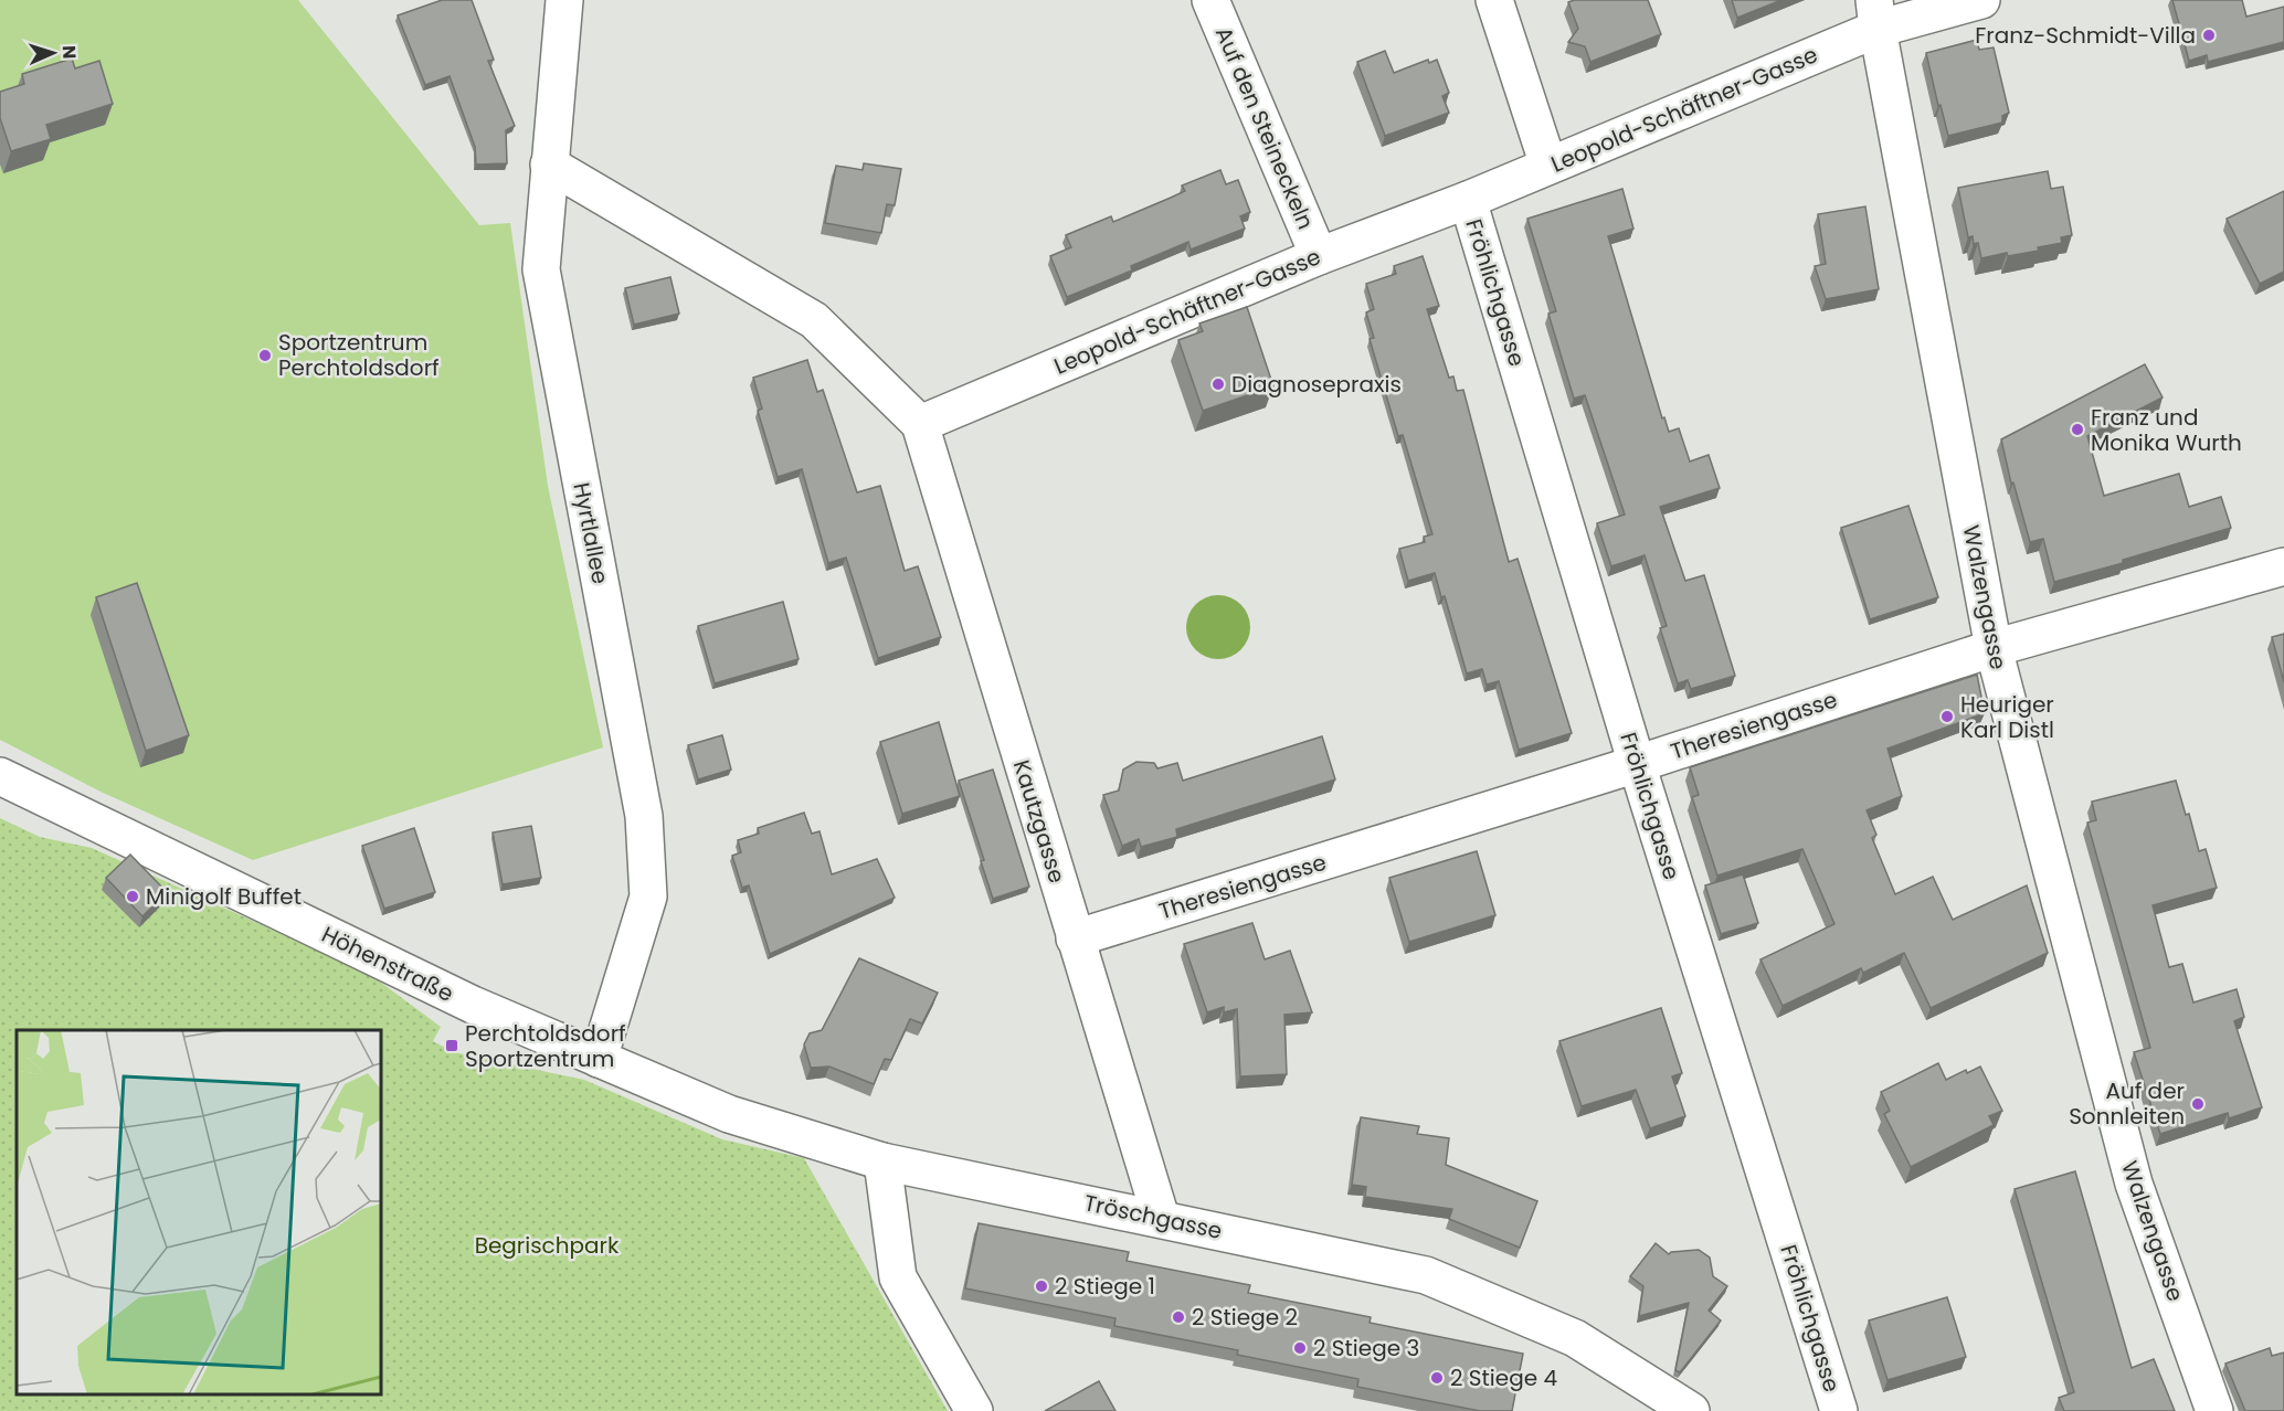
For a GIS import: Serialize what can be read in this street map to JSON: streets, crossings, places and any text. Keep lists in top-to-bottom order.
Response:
{
  "streets": {
    "street": [
      "Leopold-Schäftner-Gasse",
      "Auf den Steineckeln",
      "Fröhlichgasse",
      "Hyrtlallee",
      "Walzengasse",
      "Theresiengasse",
      "Kautzgasse",
      "Höhenstraße",
      "Tröschgasse"
    ]
  },
  "crossings": [
    ["Leopold-Schäftner-Gasse", "Auf den Steineckeln"],
    ["Leopold-Schäftner-Gasse", "Fröhlichgasse"],
    ["Leopold-Schäftner-Gasse", "Walzengasse"],
    ["Leopold-Schäftner-Gasse", "Kautzgasse"],
    ["Fröhlichgasse", "Theresiengasse"],
    ["Hyrtlallee", "Höhenstraße"],
    ["Hyrtlallee", "Tröschgasse"],
    ["Walzengasse", "Theresiengasse"],
    ["Theresiengasse", "Kautzgasse"],
    ["Kautzgasse", "Tröschgasse"],
    ["Höhenstraße", "Tröschgasse"]
  ],
  "parks": ["Begrischpark"],
  "places": {
    "other": [
      "Franz-Schmidt-Villa",
      "Sportzentrum Perchtoldsdorf",
      "Diagnosepraxis",
      "Franz und Monika Wurth",
      "Heuriger Karl Distl",
      "Minigolf Buffet",
      "Auf der Sonnleiten",
      "2 Stiege 1",
      "2 Stiege 2",
      "2 Stiege 3",
      "2 Stiege 4"
    ],
    "transit": ["Perchtoldsdorf Sportzentrum"]
  },
  "north": "right"
}
